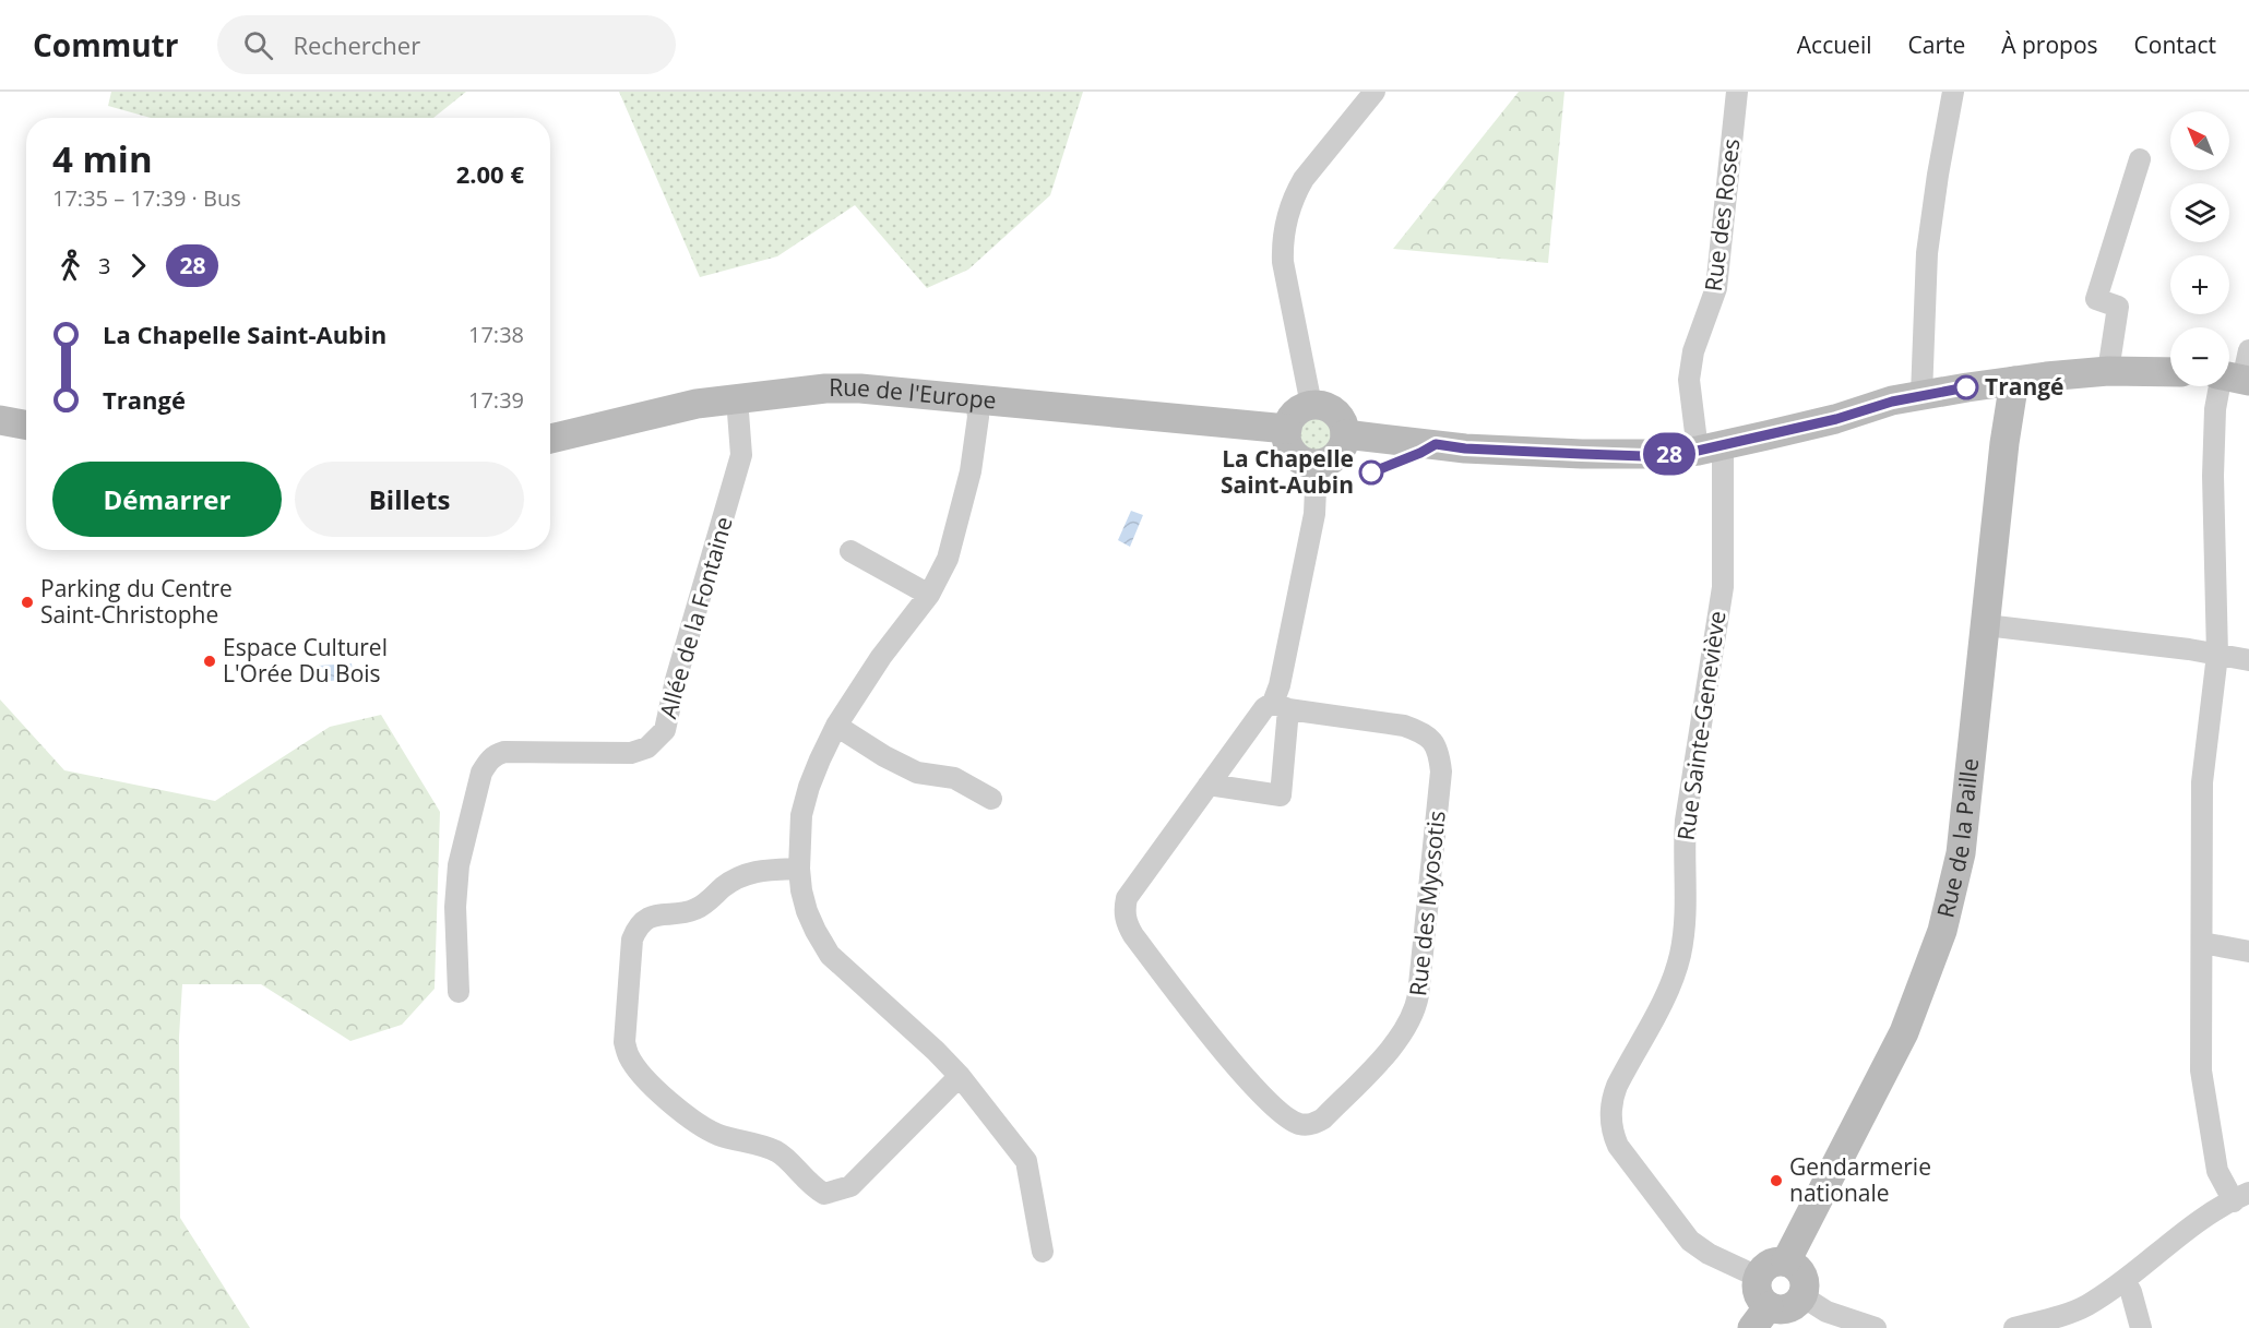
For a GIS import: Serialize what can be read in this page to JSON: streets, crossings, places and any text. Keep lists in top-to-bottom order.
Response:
{
  "streets": {
    "street": [
      "Rue des Roses",
      "Rue de l'Europe",
      "Allée de la Fontaine",
      "Rue Sainte-Geneviève",
      "Rue de la Paille",
      "Rue des Myosotis"
    ]
  },
  "crossings": [
    ["Rue des Roses", "Rue Sainte-Geneviève"],
    ["Rue de l'Europe", "Allée de la Fontaine"],
    ["Rue de l'Europe", "Rue des Myosotis"],
    ["Rue Sainte-Geneviève", "Rue de la Paille"]
  ],
  "places": [
    "Trangé",
    "La Chapelle Saint-Aubin",
    "Parking du Centre Saint-Christophe",
    "Espace Culturel L'Orée Du Bois",
    "Gendarmerie nationale"
  ],
  "lines": ["bus line 28"],
  "north": "top left",
  "page": {
    "header": "Commutr",
    "search": "Rechercher",
    "nav": [
      "Accueil",
      "Carte",
      "À propos",
      "Contact"
    ],
    "on_map": "28",
    "map_buttons": ["+", "−"],
    "heading": ["4 min", "17:35 – 17:39 · Bus", "2.00 €"],
    "legs": ["3", "28"],
    "list": [
      {
        "name": "La Chapelle Saint-Aubin",
        "value": "17:38"
      },
      {
        "name": "Trangé",
        "value": "17:39"
      }
    ],
    "buttons": ["Démarrer", "Billets"]
  }
}
